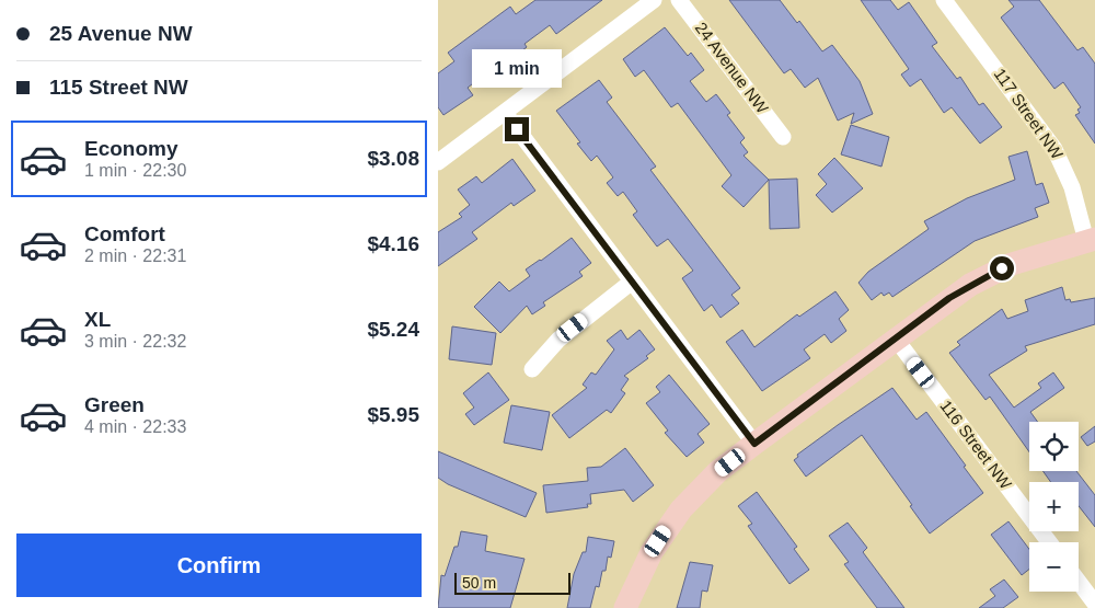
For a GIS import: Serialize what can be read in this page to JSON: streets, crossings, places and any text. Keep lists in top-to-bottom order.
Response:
{
  "streets": {
    "street": ["24 Avenue NW", "117 Street NW", "116 Street NW"]
  },
  "scale_bar": "50 m",
  "page": {
    "banner": ["25 Avenue NW", "115 Street NW"],
    "bubble": "1 min",
    "list": [
      {
        "name": "Economy",
        "note": "1 min · 22:30",
        "value": "$3.08"
      },
      {
        "name": "Comfort",
        "note": "2 min · 22:31",
        "value": "$4.16"
      },
      {
        "name": "XL",
        "note": "3 min · 22:32",
        "value": "$5.24"
      },
      {
        "name": "Green",
        "note": "4 min · 22:33",
        "value": "$5.95"
      }
    ],
    "map_buttons": ["+", "−"],
    "buttons": "Confirm",
    "scale": "50 m"
  }
}
